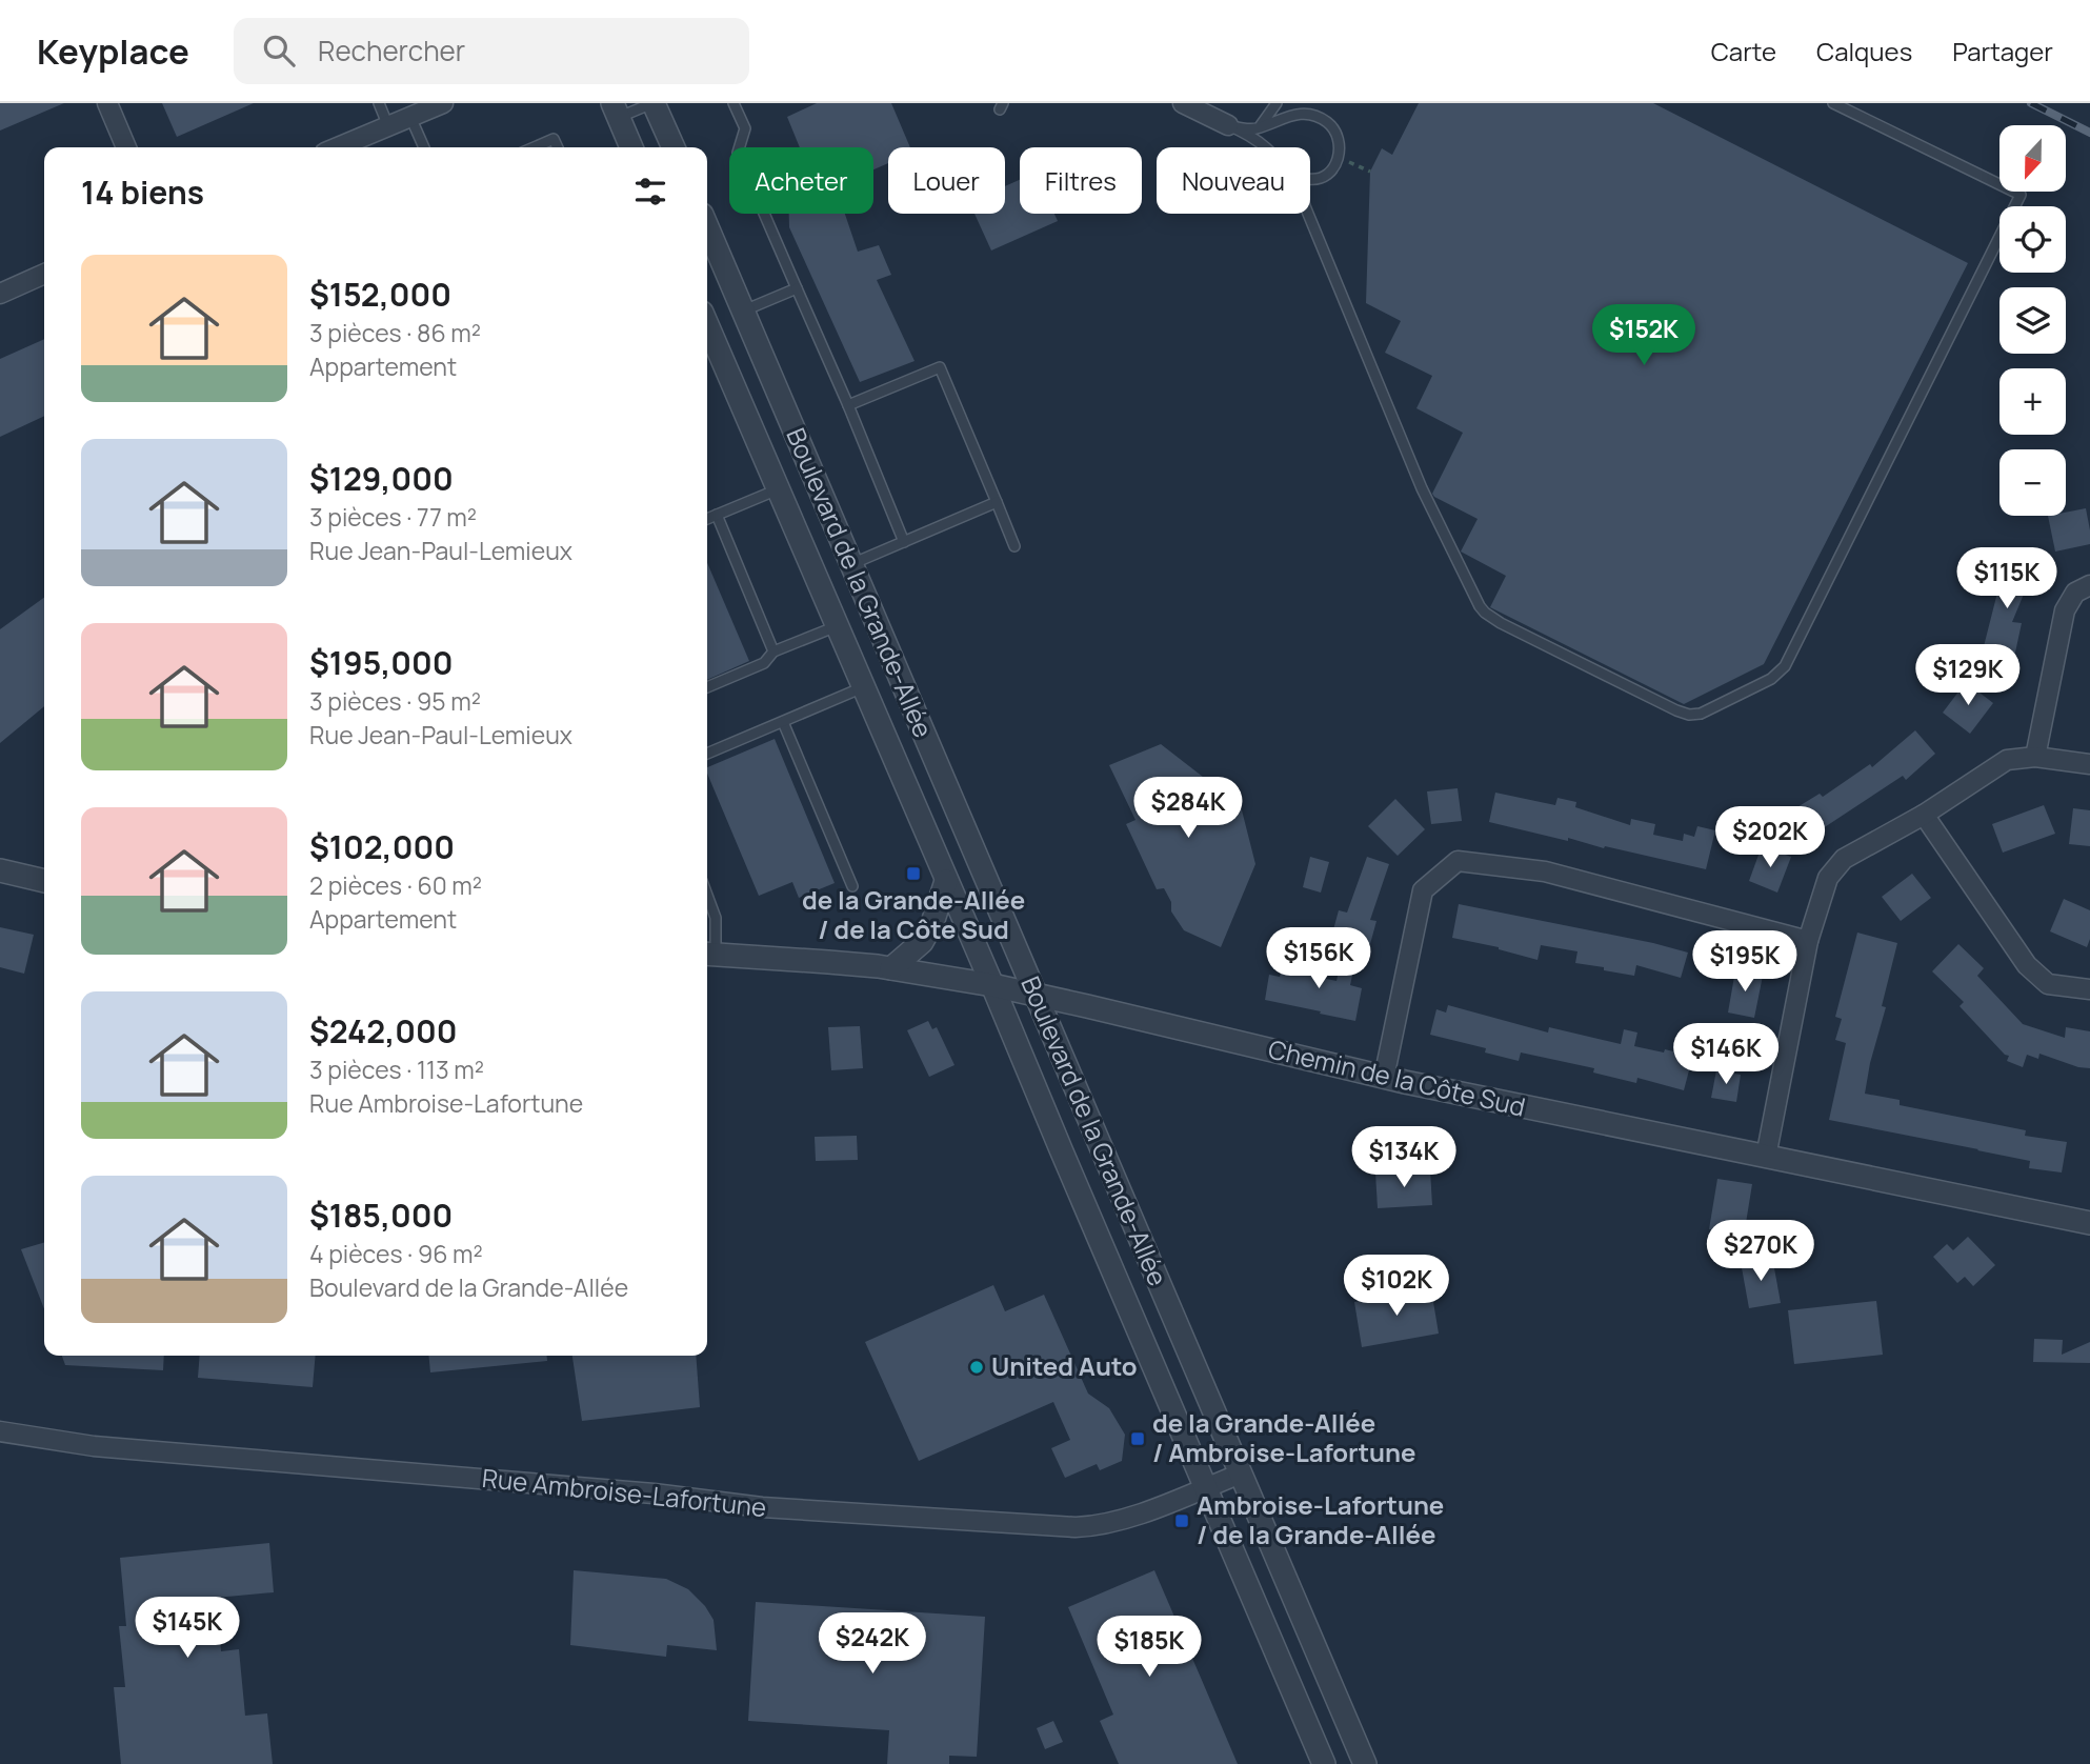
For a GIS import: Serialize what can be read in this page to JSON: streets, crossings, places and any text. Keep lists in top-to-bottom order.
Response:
{
  "streets": {
    "street": ["Boulevard de la Grande-Allée", "Chemin de la Côte Sud", "Rue Ambroise-Lafortune"]
  },
  "crossings": [
    ["Boulevard de la Grande-Allée", "Chemin de la Côte Sud"],
    ["Boulevard de la Grande-Allée", "Rue Ambroise-Lafortune"]
  ],
  "places": {
    "transit": ["de la Grande-Allée / de la Côte Sud", "de la Grande-Allée / Ambroise-Lafortune", "Ambroise-Lafortune / de la Grande-Allée"],
    "other": ["United Auto"]
  },
  "north": "bottom",
  "page": {
    "header": "Keyplace",
    "search": "Rechercher",
    "nav": ["Carte", "Calques", "Partager"],
    "map_buttons": ["+", "−"],
    "chip": [
      "Acheter",
      "Louer",
      "Filtres",
      "Nouveau"
    ],
    "heading": "14 biens",
    "list": [
      {
        "name": "$152,000",
        "note": "3 pièces · 86 m² · Appartement"
      },
      {
        "name": "$129,000",
        "note": "3 pièces · 77 m² · Rue Jean-Paul-Lemieux"
      },
      {
        "name": "$195,000",
        "note": "3 pièces · 95 m² · Rue Jean-Paul-Lemieux"
      },
      {
        "name": "$102,000",
        "note": "2 pièces · 60 m² · Appartement"
      },
      {
        "name": "$242,000",
        "note": "3 pièces · 113 m² · Rue Ambroise-Lafortune"
      },
      {
        "name": "$185,000",
        "note": "4 pièces · 96 m² · Boulevard de la Grande-Allée"
      }
    ],
    "price": [
      "$152K",
      "$115K",
      "$129K",
      "$284K",
      "$202K",
      "$156K",
      "$195K",
      "$146K",
      "$134K",
      "$270K",
      "$102K",
      "$145K",
      "$242K",
      "$185K"
    ]
  }
}
